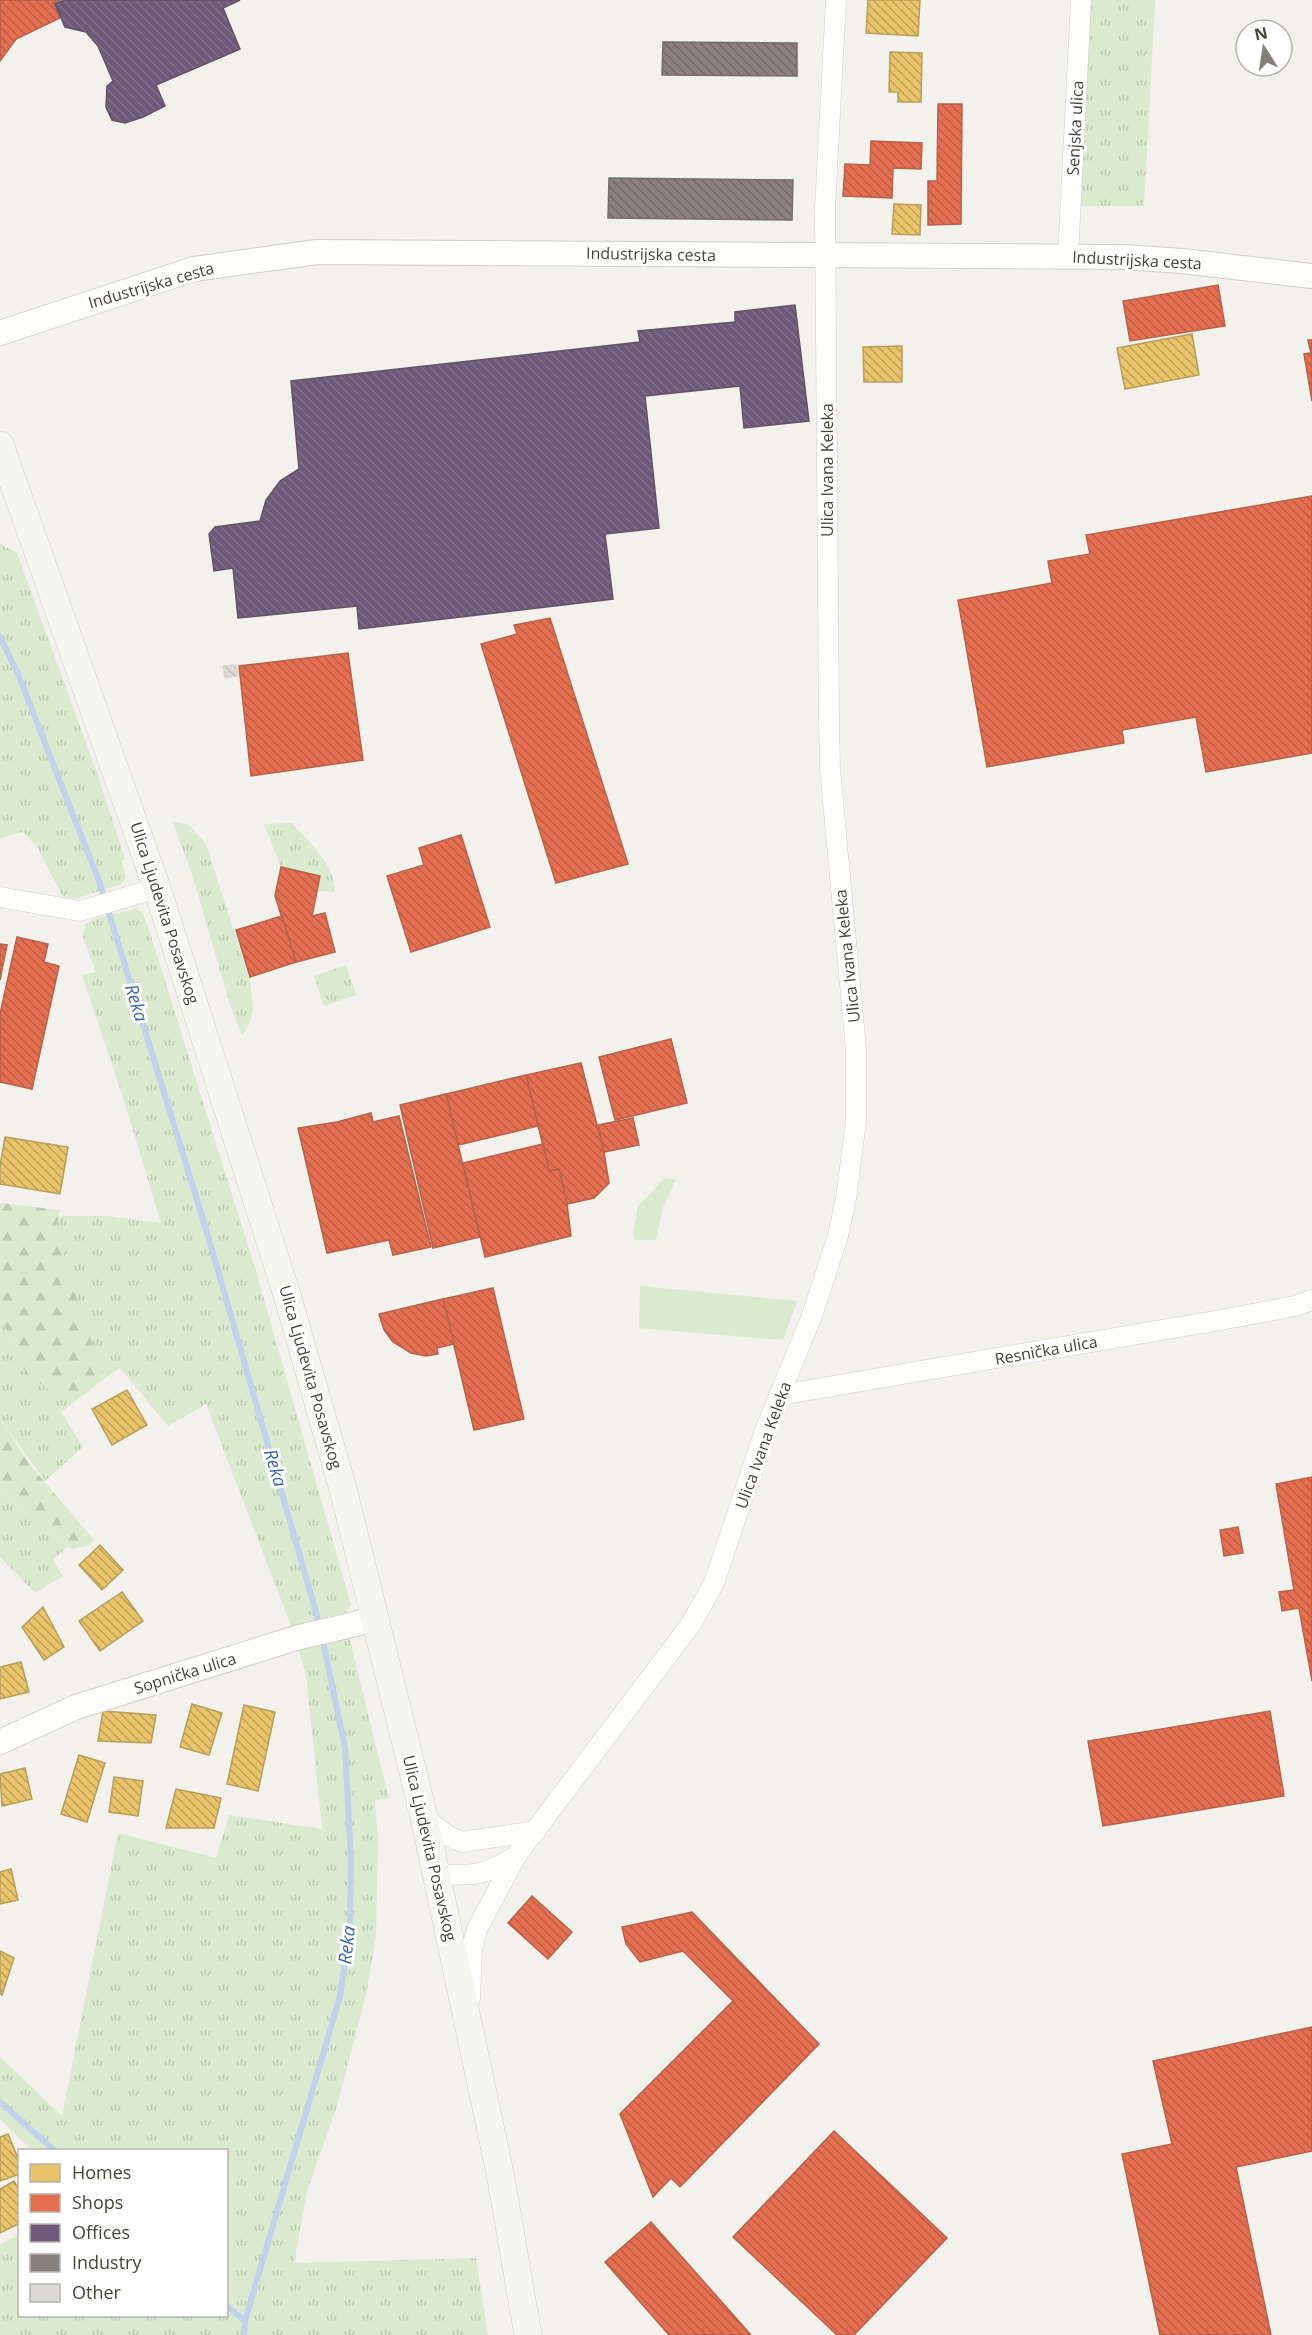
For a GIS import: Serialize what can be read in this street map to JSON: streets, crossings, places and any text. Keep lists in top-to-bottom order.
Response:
{
  "streets": {
    "main road": ["Ulica Ljudevita Posavskog"],
    "street": [
      "Senjska ulica",
      "Industrijska cesta",
      "Ulica Ivana Keleka",
      "Resnička ulica",
      "Sopnička ulica"
    ]
  },
  "crossings": [
    ["Senjska ulica", "Industrijska cesta"],
    ["Industrijska cesta", "Ulica Ivana Keleka"],
    ["Ulica Ivana Keleka", "Ulica Ljudevita Posavskog"],
    ["Ulica Ivana Keleka", "Resnička ulica"],
    ["Ulica Ljudevita Posavskog", "Sopnička ulica"]
  ],
  "water": ["Reka"],
  "legend": [
    "Homes",
    "Shops",
    "Offices",
    "Industry",
    "Other"
  ],
  "north": "top"
}
